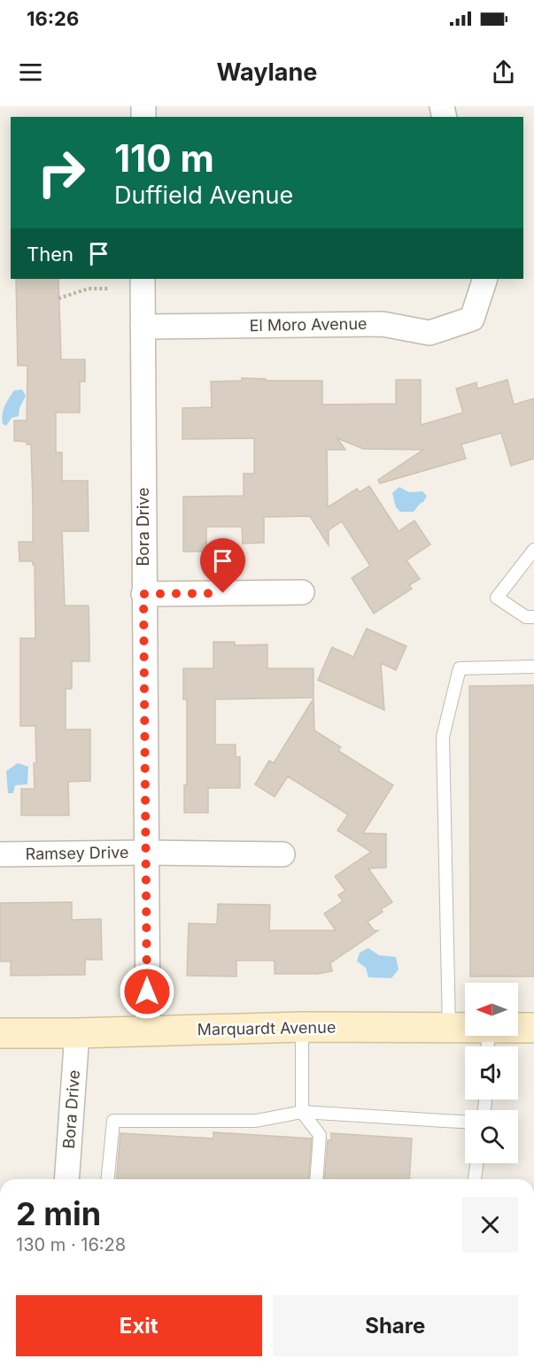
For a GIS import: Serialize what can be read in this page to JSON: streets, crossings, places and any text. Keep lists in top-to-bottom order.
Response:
{
  "streets": {
    "street": [
      "El Moro Avenue",
      "Bora Drive",
      "Ramsey Drive",
      "Marquardt Avenue"
    ]
  },
  "crossings": [
    ["El Moro Avenue", "Bora Drive"],
    ["Bora Drive", "Ramsey Drive"],
    ["Bora Drive", "Marquardt Avenue"]
  ],
  "north": "left",
  "page": {
    "status": "16:26",
    "header": "Waylane",
    "turn": ["110 m", "Duffield Avenue"],
    "then": "Then",
    "heading": ["2 min", "130 m · 16:28"],
    "buttons": ["Exit", "Share"]
  }
}
